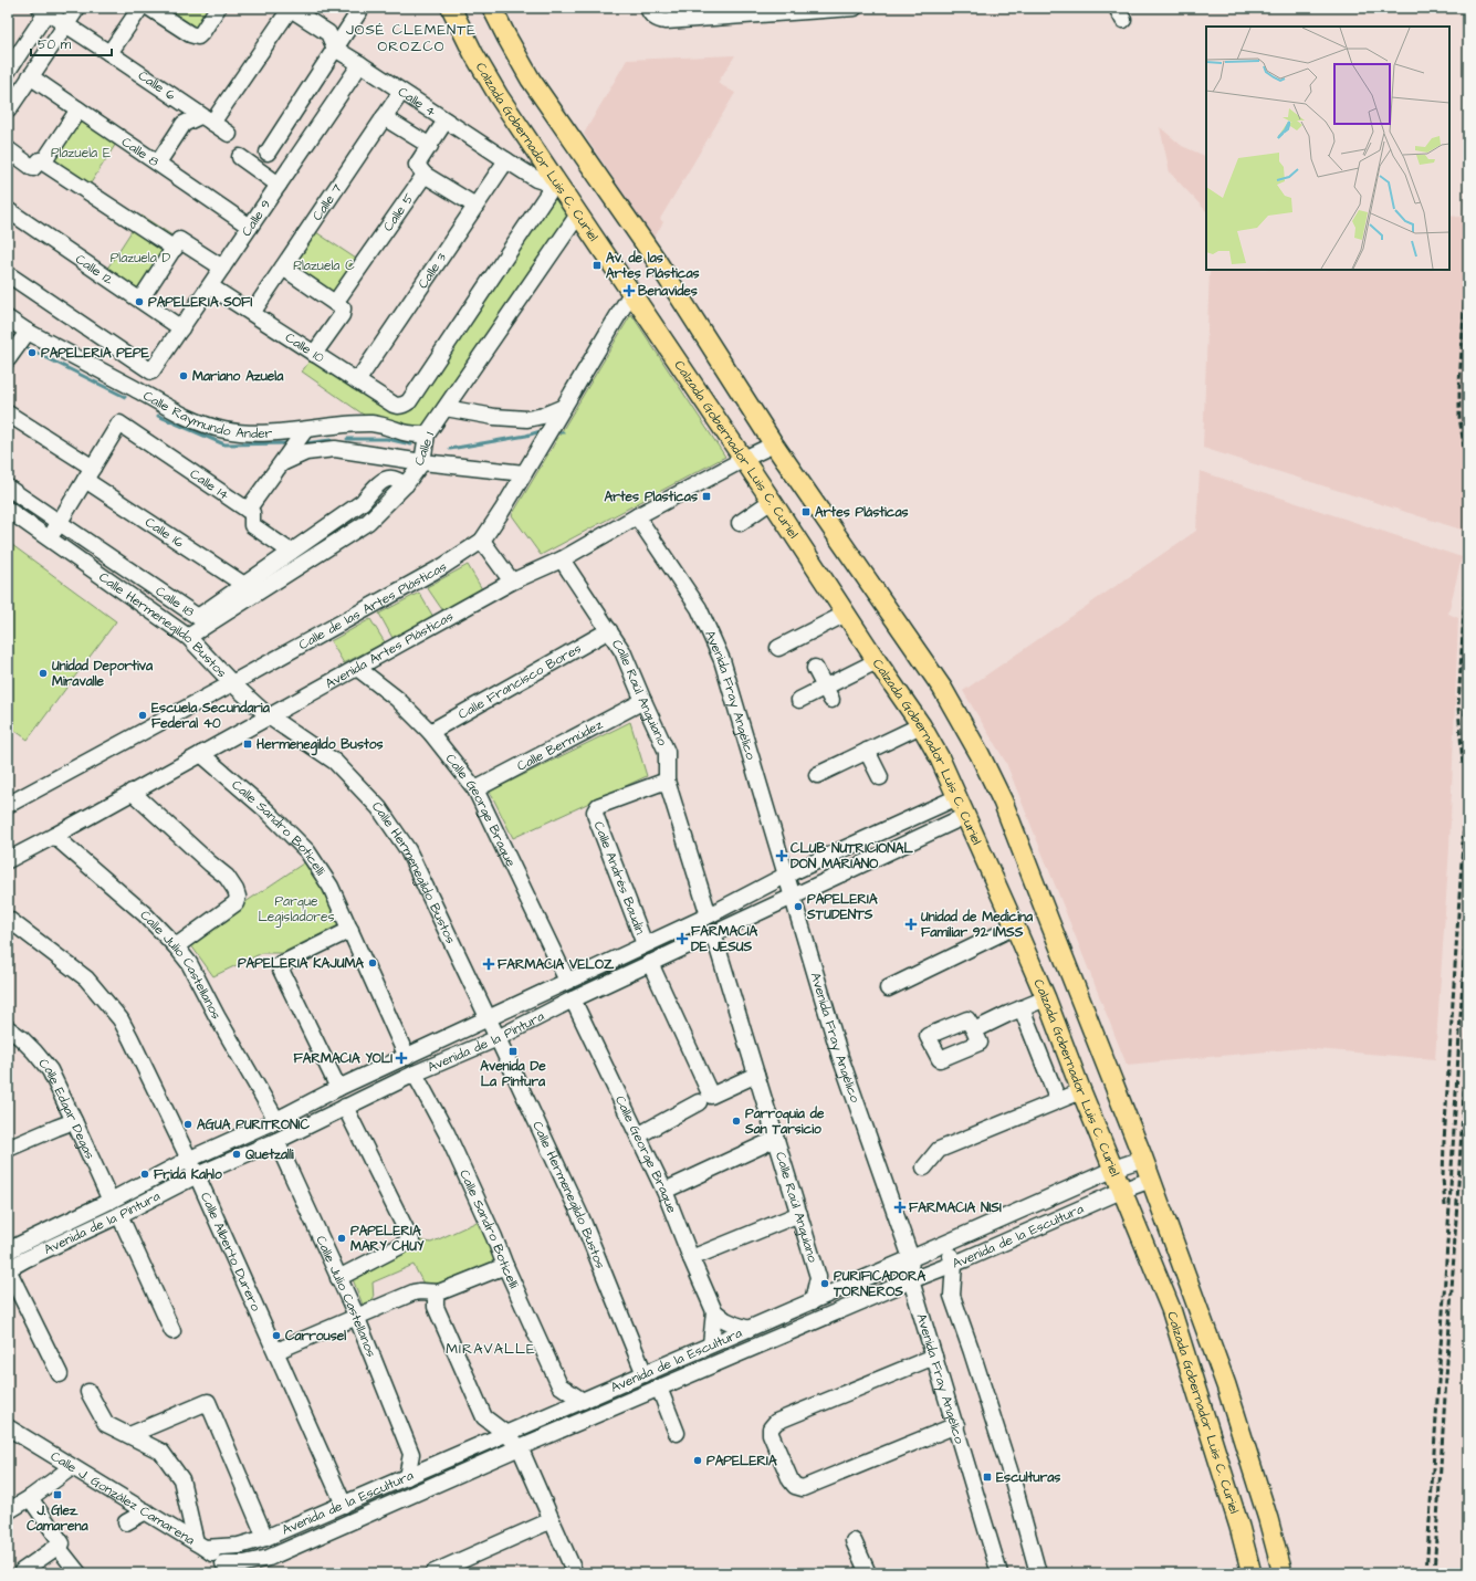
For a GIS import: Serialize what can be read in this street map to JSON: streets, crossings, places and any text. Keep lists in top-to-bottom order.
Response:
{
  "streets": {
    "main road": ["Calzada Gobernador Luis C. Curiel"],
    "street": [
      "Calle 6",
      "Calle 4",
      "Calle 8",
      "Calle 7",
      "Calle 5",
      "Calle 9",
      "Calle 12",
      "Calle 3",
      "Calle 10",
      "Calle Raymundo Ander",
      "Calle 1",
      "Calle 14",
      "Calle 16",
      "Calle 18",
      "Calle de las Artes Plásticas",
      "Calle Hermenegildo Bustos",
      "Avenida Artes Plásticas",
      "Calle Francisco Bores",
      "Calle Raúl Anguiano",
      "Avenida Fray Angélico",
      "Calle Bermúdez",
      "Calle George Braque",
      "Calle Sandro Boticelli",
      "Calle Andrés Baudín",
      "Calle Julio Castellanos",
      "Avenida de la Pintura",
      "Calle Edgar Degas",
      "Avenida de la Escultura",
      "Calle Alberto Durero",
      "Calle J. González Camarena"
    ]
  },
  "crossings": [
    ["Calle 4", "Calzada Gobernador Luis C. Curiel"],
    ["Calle 4", "Calle 7"],
    ["Calle 4", "Calle 9"],
    ["Calle 4", "Calle 3"],
    ["Calle 4", "Calle 10"],
    ["Calle 8", "Calle 9"],
    ["Calzada Gobernador Luis C. Curiel", "Calle 10"],
    ["Calzada Gobernador Luis C. Curiel", "Calle 1"],
    ["Calzada Gobernador Luis C. Curiel", "Calle de las Artes Plásticas"],
    ["Calzada Gobernador Luis C. Curiel", "Avenida Artes Plásticas"],
    ["Calzada Gobernador Luis C. Curiel", "Avenida de la Pintura"],
    ["Calzada Gobernador Luis C. Curiel", "Avenida de la Escultura"],
    ["Calle 7", "Calle 10"],
    ["Calle 5", "Calle 10"],
    ["Calle 9", "Calle 12"],
    ["Calle 9", "Calle 10"],
    ["Calle 3", "Calle 10"],
    ["Calle Raymundo Ander", "Calle 1"],
    ["Calle 1", "Calle 18"],
    ["Calle 1", "Calle Hermenegildo Bustos"],
    ["Calle 14", "Calle 16"],
    ["Calle 16", "Calle 18"],
    ["Calle de las Artes Plásticas", "Calle Hermenegildo Bustos"],
    ["Calle Hermenegildo Bustos", "Avenida Artes Plásticas"],
    ["Calle Hermenegildo Bustos", "Avenida de la Pintura"],
    ["Calle Hermenegildo Bustos", "Avenida de la Escultura"],
    ["Avenida Artes Plásticas", "Calle Raúl Anguiano"],
    ["Avenida Artes Plásticas", "Avenida Fray Angélico"],
    ["Avenida Artes Plásticas", "Calle George Braque"],
    ["Avenida Artes Plásticas", "Calle Sandro Boticelli"],
    ["Avenida Artes Plásticas", "Calle Julio Castellanos"],
    ["Calle Francisco Bores", "Calle Raúl Anguiano"],
    ["Calle Francisco Bores", "Calle George Braque"],
    ["Calle Raúl Anguiano", "Calle Bermúdez"],
    ["Calle Raúl Anguiano", "Calle Andrés Baudín"],
    ["Calle Raúl Anguiano", "Avenida de la Pintura"],
    ["Calle Raúl Anguiano", "Avenida de la Escultura"],
    ["Avenida Fray Angélico", "Avenida de la Pintura"],
    ["Avenida Fray Angélico", "Avenida de la Escultura"],
    ["Calle Bermúdez", "Calle George Braque"],
    ["Calle George Braque", "Avenida de la Pintura"],
    ["Calle George Braque", "Avenida de la Escultura"],
    ["Calle Sandro Boticelli", "Avenida de la Pintura"],
    ["Calle Andrés Baudín", "Avenida de la Pintura"],
    ["Calle Julio Castellanos", "Avenida de la Pintura"],
    ["Avenida de la Pintura", "Calle Edgar Degas"],
    ["Avenida de la Pintura", "Calle Alberto Durero"],
    ["Avenida de la Escultura", "Calle Alberto Durero"],
    ["Avenida de la Escultura", "Calle J. González Camarena"]
  ],
  "districts": ["JOSÉ CLEMENTE OROZCO", "MIRAVALLE"],
  "parks": [
    "Plazuela E",
    "Plazuela D",
    "Plazuela C",
    "Parque Legisladores"
  ],
  "places": {
    "transit": [
      "Av. de las Artes Plásticas",
      "Artes Plasticas",
      "Artes Plásticas",
      "Hermenegildo Bustos",
      "Avenida De La Pintura",
      "Esculturas",
      "J. Glez. Camarena"
    ],
    "health": [
      "Benavides",
      "CLUB NUTRICIONAL DON MARIANO",
      "Unidad de Medicina Familiar 92 IMSS",
      "FARMACIA DE JESUS",
      "FARMACIA VELOZ",
      "FARMACIA YOLI",
      "FARMACIA NISI"
    ],
    "other": [
      "PAPELERIA SOFI",
      "PAPELERIA PEPE",
      "Mariano Azuela",
      "Unidad Deportiva Miravalle",
      "Escuela Secundaria Federal 40",
      "PAPELERIA STUDENTS",
      "PAPELERIA KAJUMA",
      "Parroquia de San Tarsicio",
      "AGUA PURITRONIC",
      "Quetzalli",
      "Frida Kahlo",
      "PAPELERIA MARY CHUY",
      "PURIFICADORA TORNEROS",
      "Carrousel",
      "PAPELERIA"
    ]
  },
  "scale_bar": "50 m"
}
